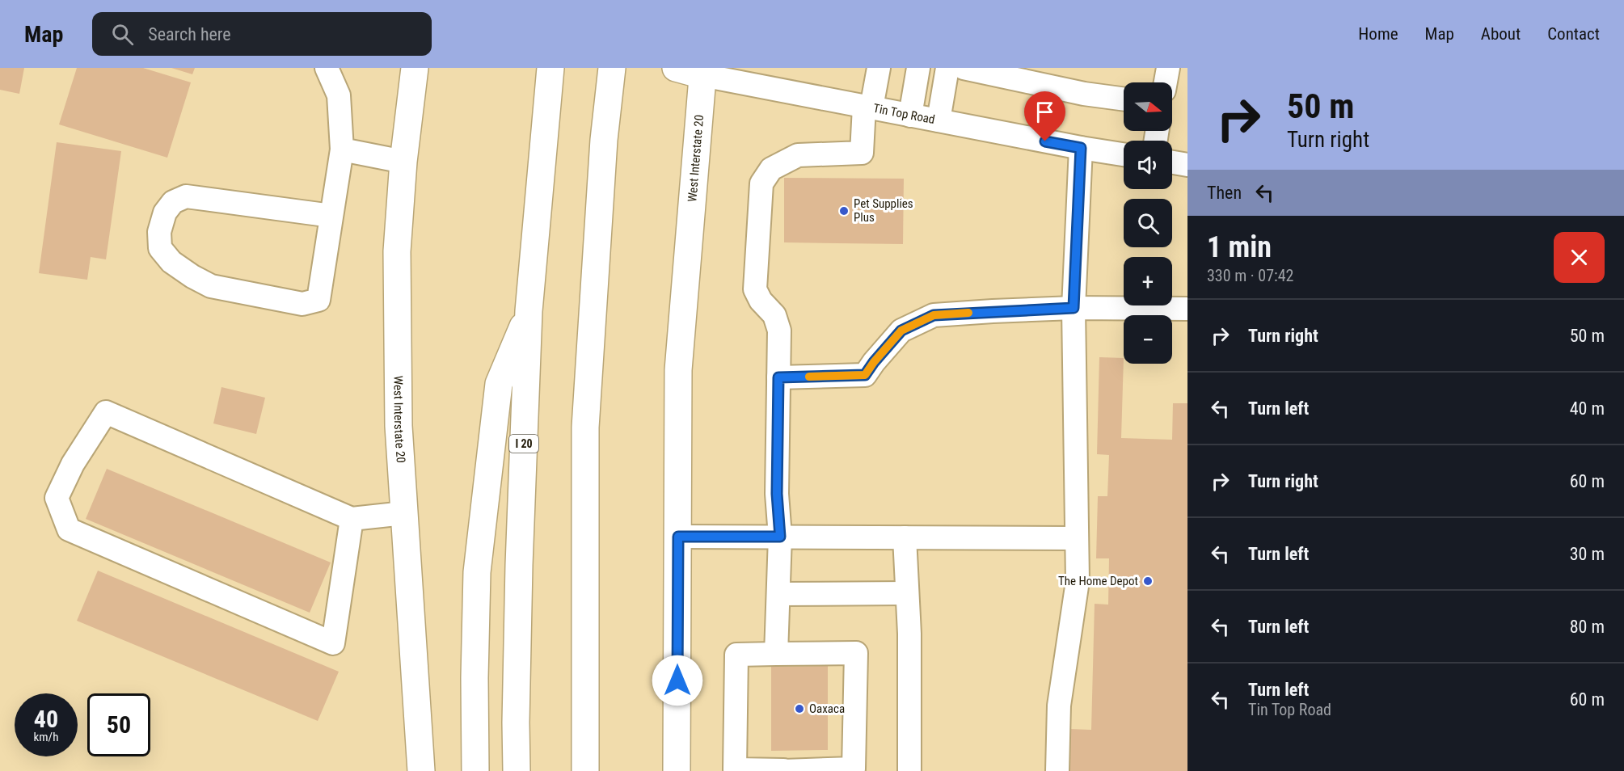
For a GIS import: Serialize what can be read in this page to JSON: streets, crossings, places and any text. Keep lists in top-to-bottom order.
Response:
{
  "streets": {
    "main road": ["Tin Top Road", "West Interstate 20", "I 20"]
  },
  "crossings": [
    ["Tin Top Road", "West Interstate 20"]
  ],
  "places": ["Pet Supplies Plus", "The Home Depot", "Oaxaca"],
  "north": "right",
  "page": {
    "header": "Map",
    "search": "Search here",
    "nav": [
      "Home",
      "Map",
      "About",
      "Contact"
    ],
    "turn": ["50 m", "Turn right"],
    "map_buttons": ["+", "−"],
    "then": "Then",
    "heading": ["1 min", "330 m · 07:42"],
    "list": [
      {
        "name": "Turn right",
        "value": "50 m"
      },
      {
        "name": "Turn left",
        "value": "40 m"
      },
      {
        "name": "Turn right",
        "value": "60 m"
      },
      {
        "name": "Turn left",
        "value": "30 m"
      },
      {
        "name": "Turn left",
        "value": "80 m"
      },
      {
        "name": "Turn left",
        "note": "Tin Top Road",
        "value": "60 m"
      }
    ],
    "speed": "40 km/h",
    "limit": "50"
  }
}
